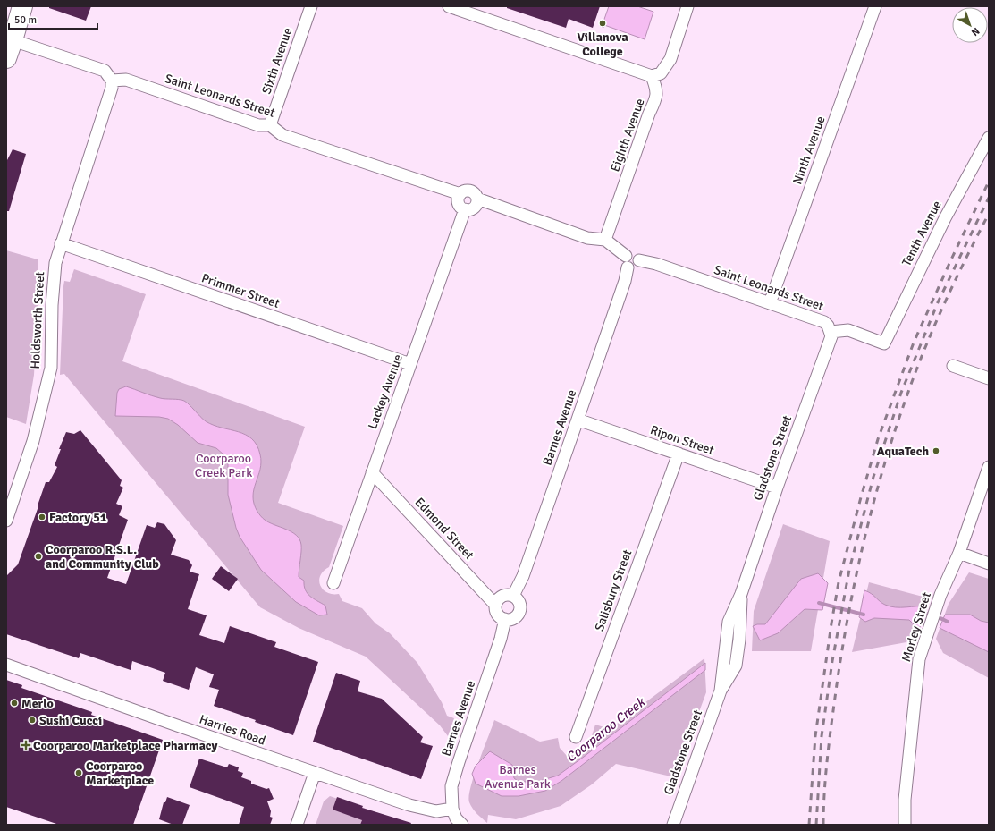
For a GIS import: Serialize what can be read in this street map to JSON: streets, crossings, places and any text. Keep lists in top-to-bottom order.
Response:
{
  "streets": {
    "street": [
      "Sixth Avenue",
      "Saint Leonards Street",
      "Eighth Avenue",
      "Ninth Avenue",
      "Tenth Avenue",
      "Primmer Street",
      "Holdsworth Street",
      "Lackey Avenue",
      "Barnes Avenue",
      "Ripon Street",
      "Gladstone Street",
      "Edmond Street",
      "Salisbury Street",
      "Morley Street",
      "Harries Road"
    ]
  },
  "crossings": [
    ["Sixth Avenue", "Saint Leonards Street"],
    ["Saint Leonards Street", "Ninth Avenue"],
    ["Saint Leonards Street", "Tenth Avenue"],
    ["Saint Leonards Street", "Holdsworth Street"],
    ["Saint Leonards Street", "Lackey Avenue"],
    ["Saint Leonards Street", "Barnes Avenue"],
    ["Saint Leonards Street", "Gladstone Street"],
    ["Tenth Avenue", "Gladstone Street"],
    ["Primmer Street", "Holdsworth Street"],
    ["Primmer Street", "Lackey Avenue"],
    ["Lackey Avenue", "Edmond Street"],
    ["Barnes Avenue", "Ripon Street"],
    ["Barnes Avenue", "Edmond Street"],
    ["Barnes Avenue", "Harries Road"],
    ["Ripon Street", "Gladstone Street"],
    ["Ripon Street", "Salisbury Street"]
  ],
  "water": ["Coorparoo Creek"],
  "parks": ["Coorparoo Creek Park", "Barnes Avenue Park"],
  "places": {
    "other": [
      "Villanova College",
      "AquaTech",
      "Factory 51",
      "Coorparoo R.S.L. and Community Club",
      "Merlo",
      "Sushi Cucci",
      "Coorparoo Marketplace"
    ],
    "health": ["Coorparoo Marketplace Pharmacy"]
  },
  "scale_bar": "50 m",
  "north": "bottom right"
}
